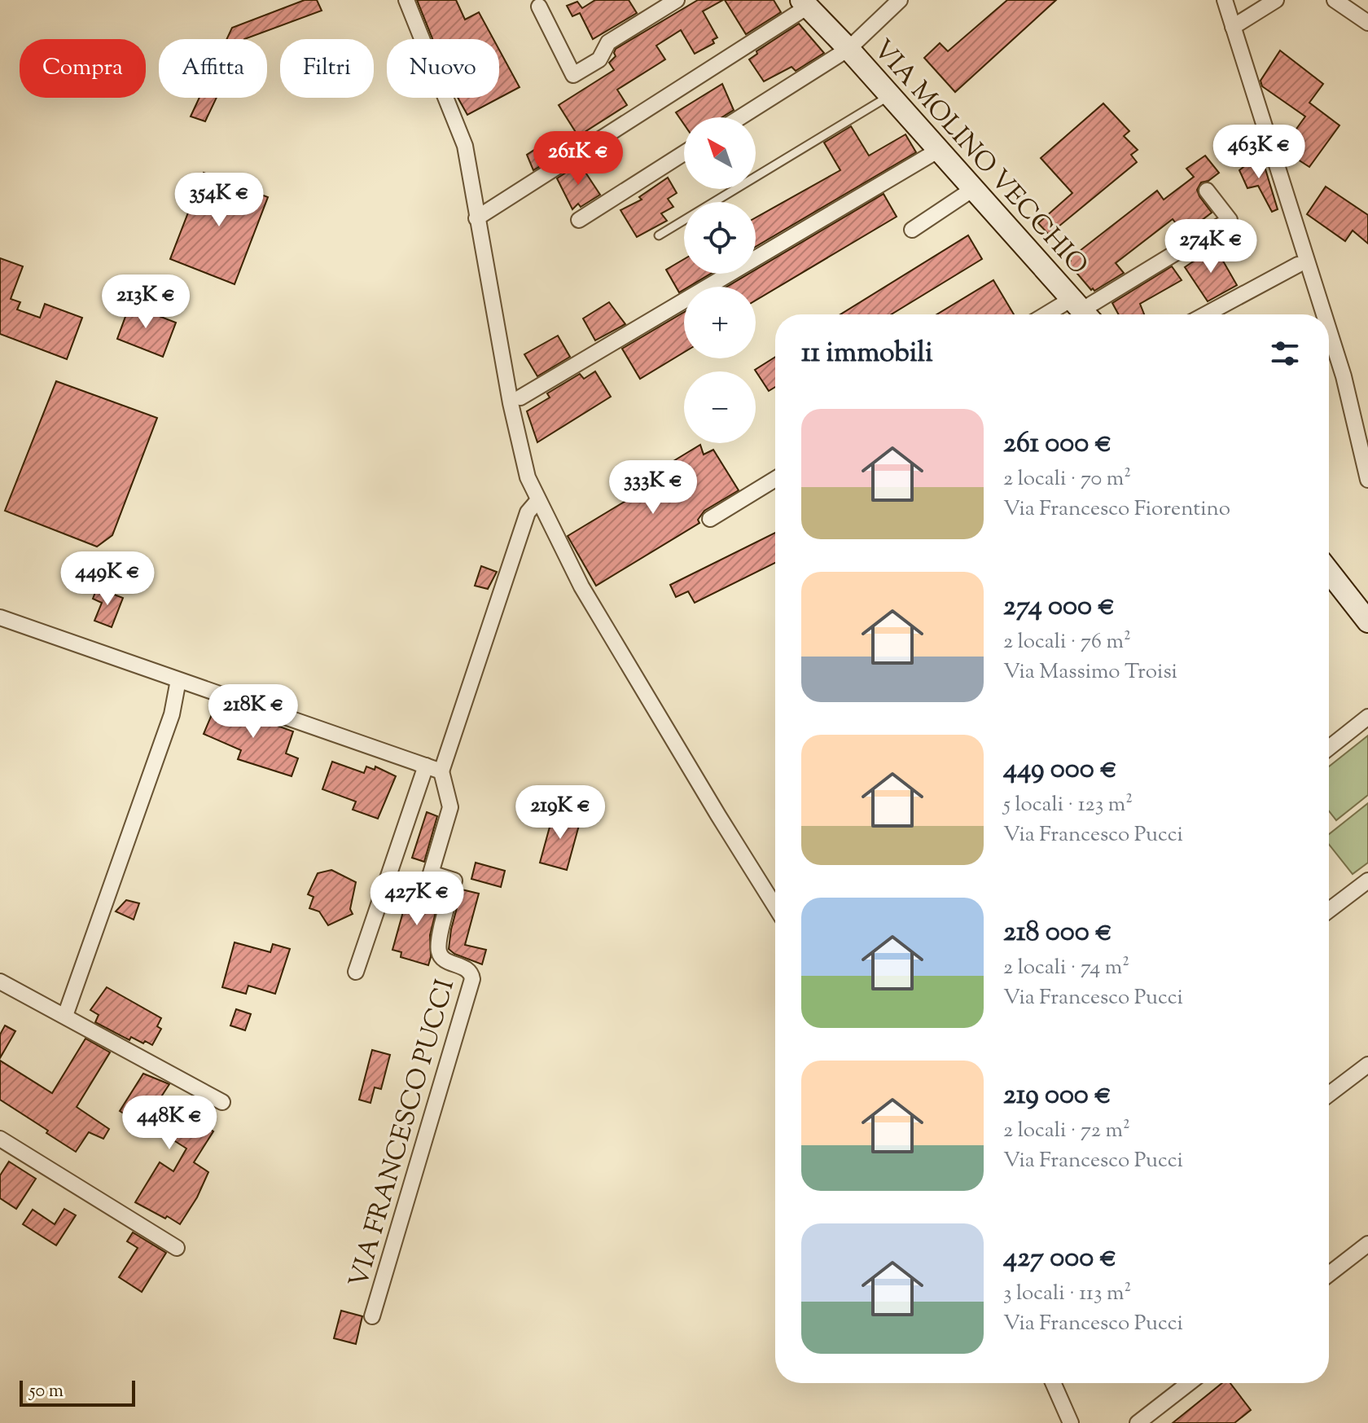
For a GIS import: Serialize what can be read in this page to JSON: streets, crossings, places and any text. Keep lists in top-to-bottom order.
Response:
{
  "streets": {
    "street": ["VIA MOLINO VECCHIO", "VIA FRANCESCO PUCCI"]
  },
  "scale_bar": "50 m",
  "north": "top left",
  "page": {
    "chip": [
      "Compra",
      "Affitta",
      "Filtri",
      "Nuovo"
    ],
    "map_buttons": ["+", "−"],
    "price": [
      "463K €",
      "261K €",
      "354K €",
      "274K €",
      "213K €",
      "333K €",
      "449K €",
      "218K €",
      "219K €",
      "427K €",
      "448K €"
    ],
    "heading": "11 immobili",
    "list": [
      {
        "name": "261 000 €",
        "note": "2 locali · 70 m² · Via Francesco Fiorentino"
      },
      {
        "name": "274 000 €",
        "note": "2 locali · 76 m² · Via Massimo Troisi"
      },
      {
        "name": "449 000 €",
        "note": "5 locali · 123 m² · Via Francesco Pucci"
      },
      {
        "name": "218 000 €",
        "note": "2 locali · 74 m² · Via Francesco Pucci"
      },
      {
        "name": "219 000 €",
        "note": "2 locali · 72 m² · Via Francesco Pucci"
      },
      {
        "name": "427 000 €",
        "note": "3 locali · 113 m² · Via Francesco Pucci"
      }
    ],
    "scale": "50 m"
  }
}
